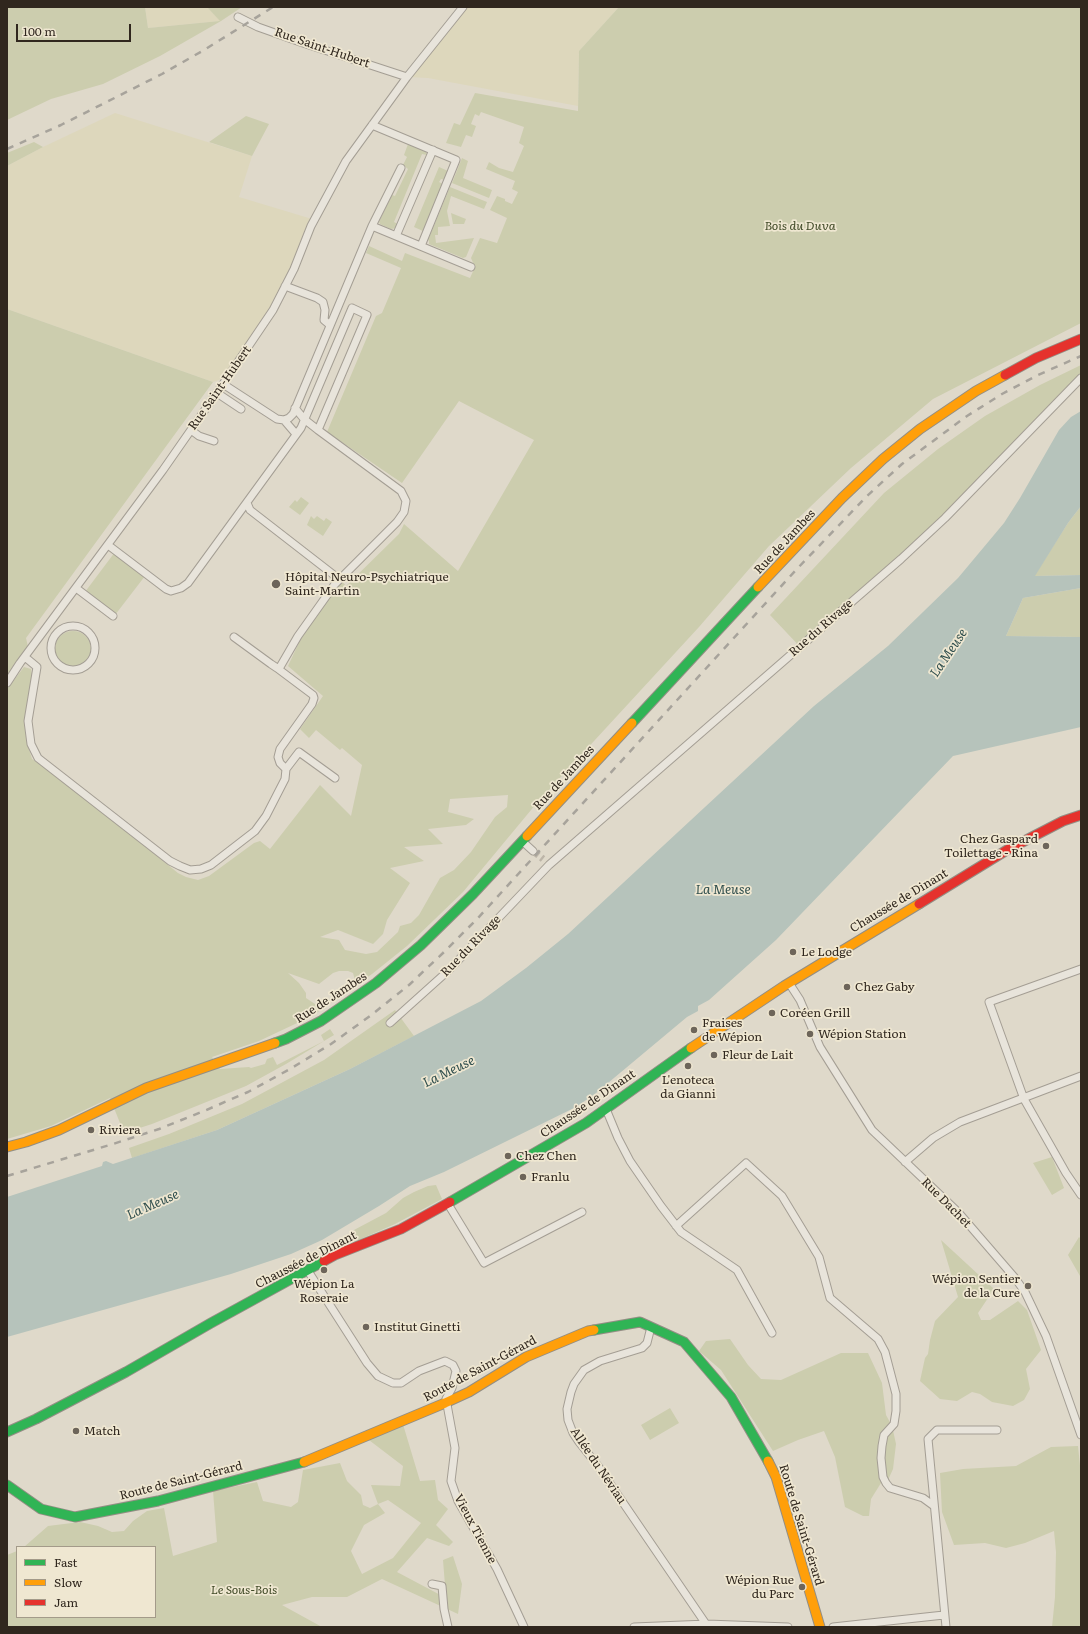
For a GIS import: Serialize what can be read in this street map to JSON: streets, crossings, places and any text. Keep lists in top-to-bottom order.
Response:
{
  "streets": {
    "main road": ["Rue de Jambes", "Chaussée de Dinant", "Route de Saint-Gérard"],
    "street": [
      "Rue Saint-Hubert",
      "Rue du Rivage",
      "Rue Dachet",
      "Allée du Néviau",
      "Vieux Tienne"
    ]
  },
  "crossings": [
    ["Chaussée de Dinant", "Rue Dachet"],
    ["Route de Saint-Gérard", "Allée du Néviau"],
    ["Route de Saint-Gérard", "Vieux Tienne"]
  ],
  "water": ["La Meuse"],
  "parks": ["Bois du Duva", "Le Sous-Bois"],
  "places": [
    "Hôpital Neuro-Psychiatrique Saint-Martin",
    "Chez Gaspard Toilettage - Rina",
    "Le Lodge",
    "Chez Gaby",
    "Coréen Grill",
    "Fraises de Wépion",
    "Wépion Station",
    "Fleur de Lait",
    "L'enoteca da Gianni",
    "Riviera",
    "Chez Chen",
    "Franlu",
    "Wépion La Roseraie",
    "Wépion Sentier de la Cure",
    "Institut Ginetti",
    "Match",
    "Wépion Rue du Parc"
  ],
  "legend": ["Fast", "Slow", "Jam"],
  "scale_bar": "100 m"
}
